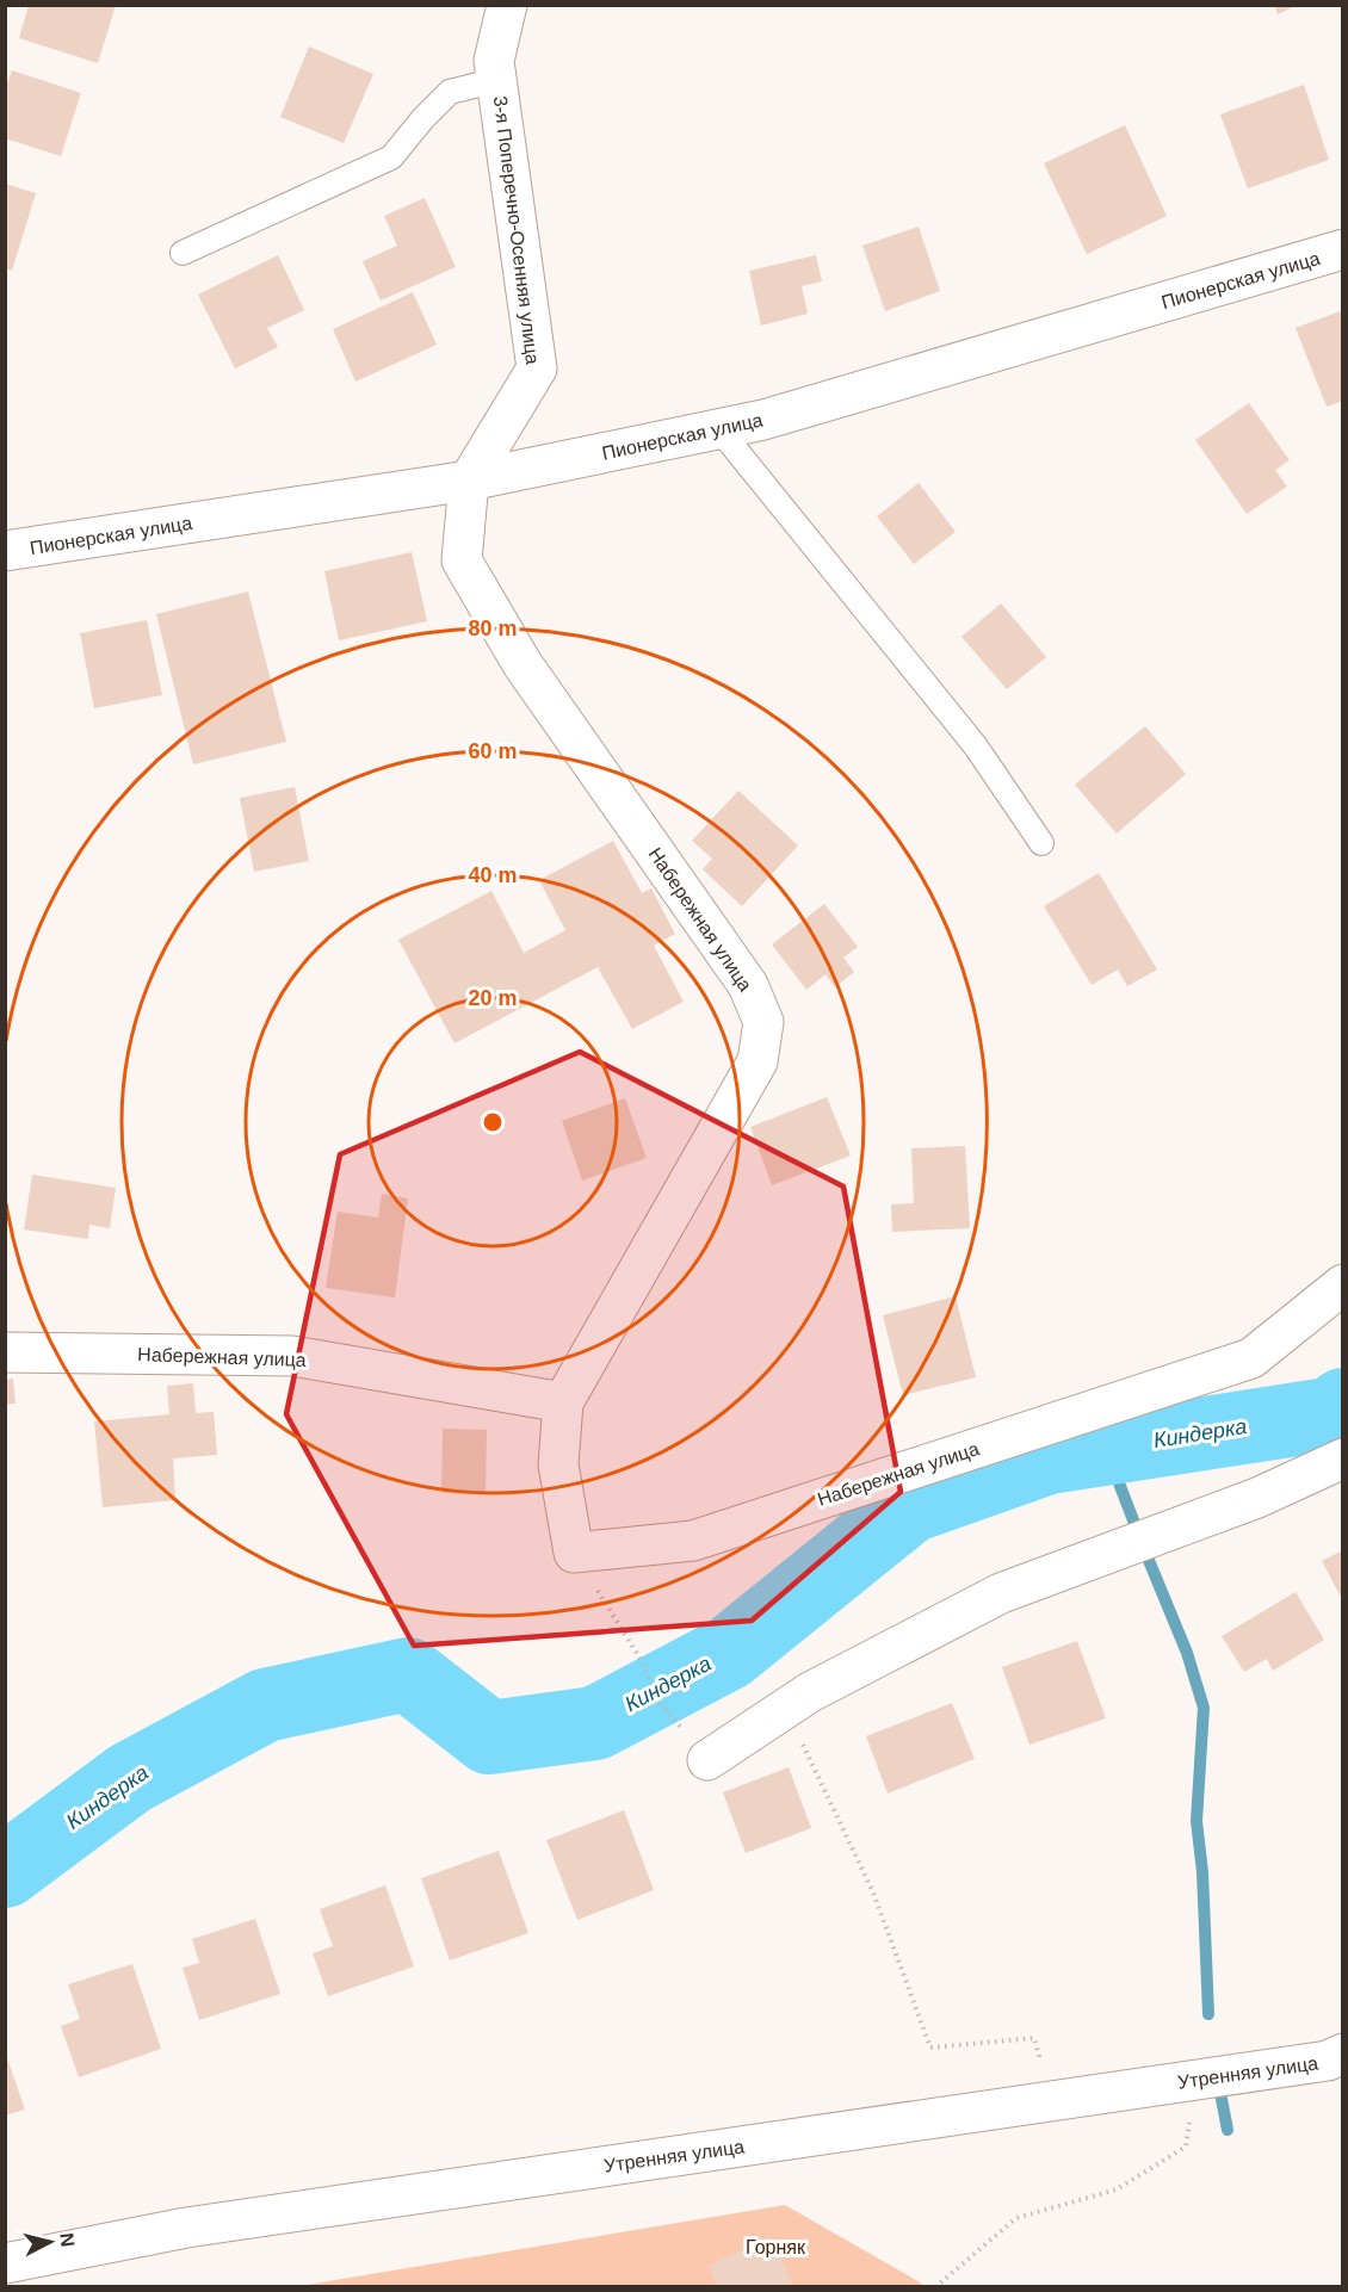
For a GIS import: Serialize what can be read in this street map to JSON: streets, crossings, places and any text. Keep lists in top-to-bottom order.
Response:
{
  "streets": {
    "street": [
      "3-я Поперечно-Осенняя улица",
      "Пионерская улица",
      "Набережная улица",
      "Утренняя улица"
    ]
  },
  "crossings": [
    ["3-я Поперечно-Осенняя улица", "Пионерская улица"],
    ["3-я Поперечно-Осенняя улица", "Набережная улица"],
    ["Пионерская улица", "Набережная улица"]
  ],
  "water": ["Киндерка"],
  "parks": ["Горняк"],
  "north": "right",
  "rings": [
    "80 m",
    "60 m",
    "40 m",
    "20 m"
  ]
}
